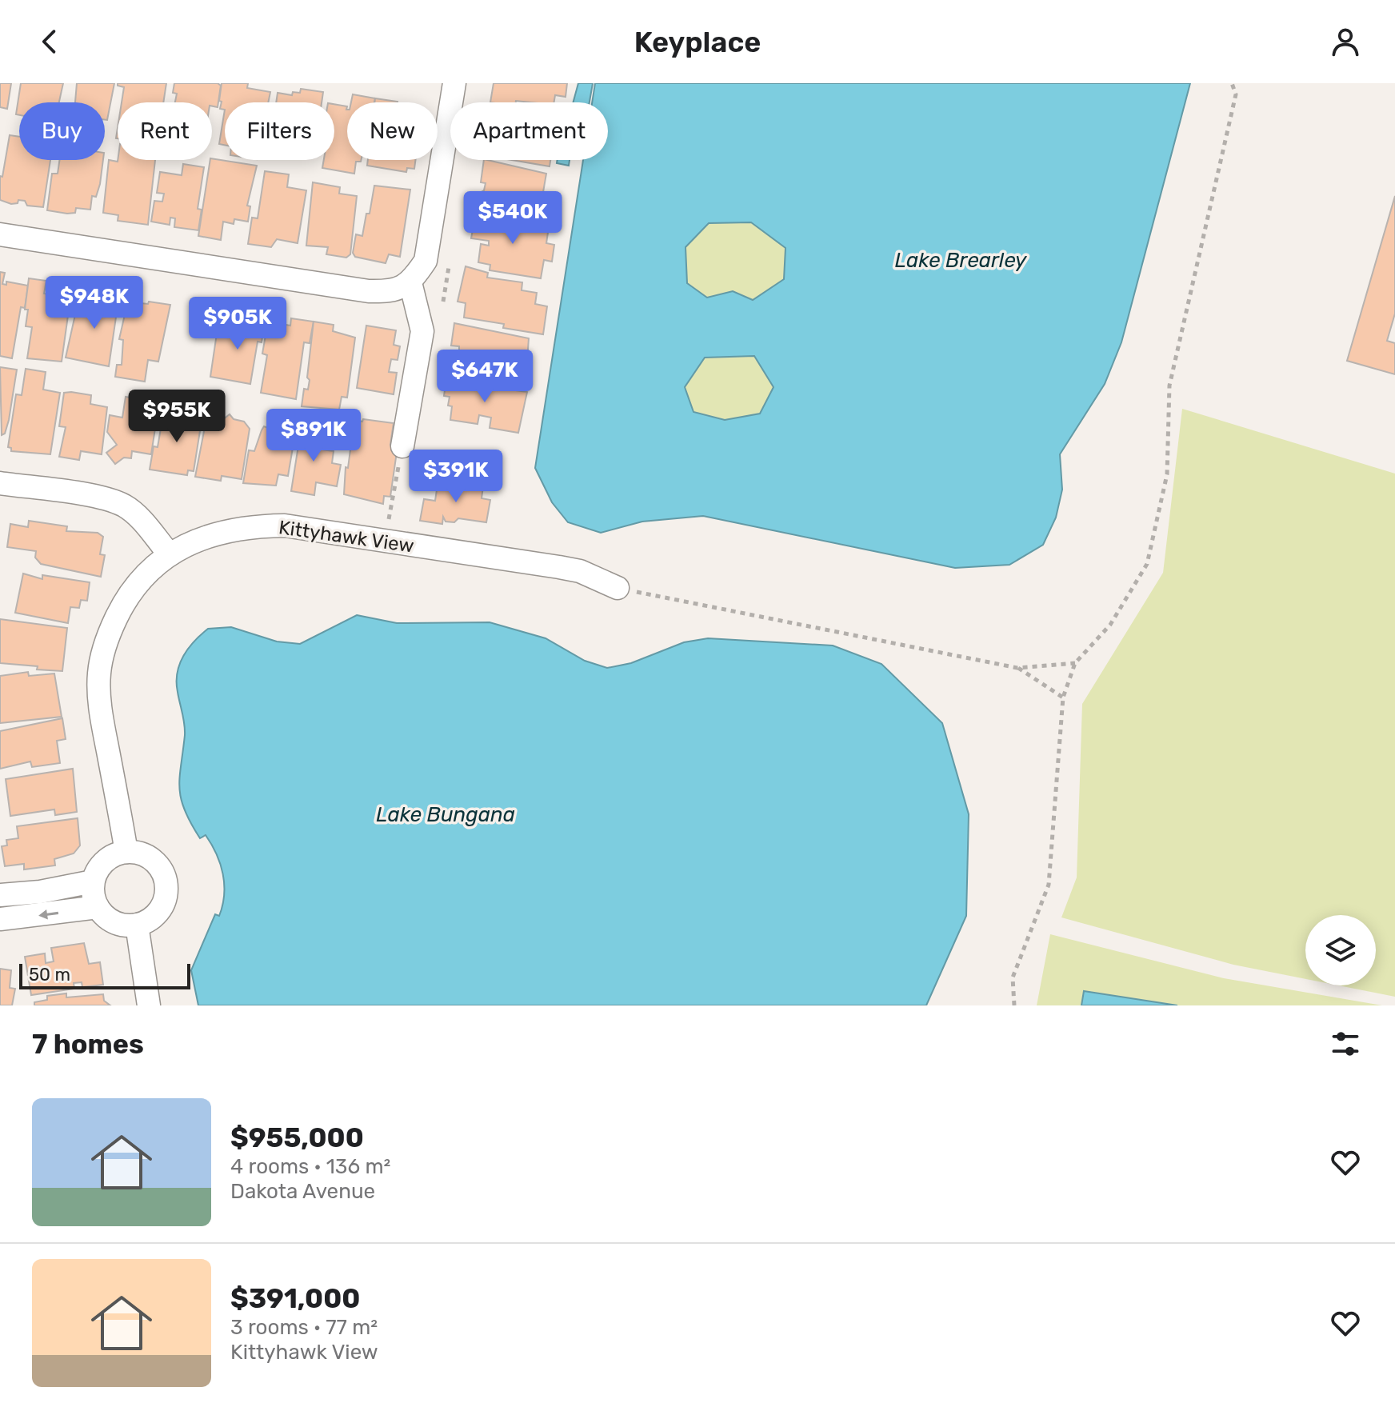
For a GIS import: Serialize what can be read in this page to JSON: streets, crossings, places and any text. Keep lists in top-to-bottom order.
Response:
{
  "streets": {
    "street": ["Kittyhawk View"]
  },
  "water": ["Lake Brearley", "Lake Bungana"],
  "scale_bar": "50 m",
  "page": {
    "header": "Keyplace",
    "chip": [
      "Buy",
      "Rent",
      "Filters",
      "New",
      "Apartment"
    ],
    "price": [
      "$540K",
      "$948K",
      "$905K",
      "$647K",
      "$955K",
      "$891K",
      "$391K"
    ],
    "scale": "50 m",
    "heading": "7 homes",
    "list": [
      {
        "name": "$955,000",
        "note": "4 rooms · 136 m² · Dakota Avenue"
      },
      {
        "name": "$391,000",
        "note": "3 rooms · 77 m² · Kittyhawk View"
      }
    ]
  }
}
